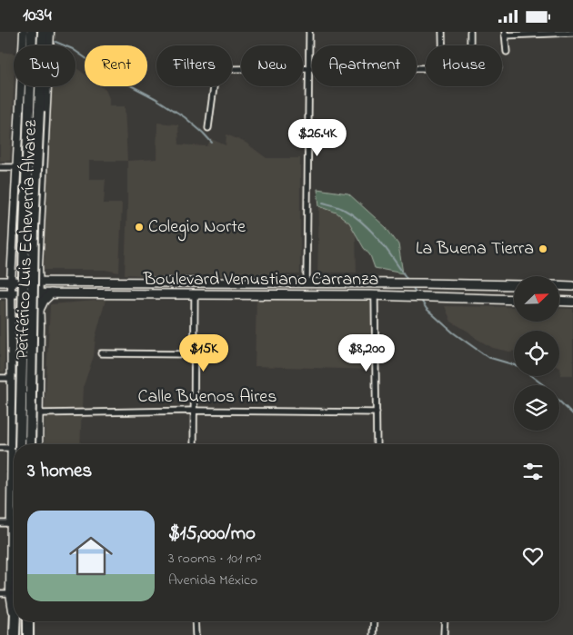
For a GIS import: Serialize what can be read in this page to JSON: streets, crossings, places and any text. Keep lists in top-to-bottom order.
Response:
{
  "streets": {
    "highway": ["Periférico Luis Echeverría Álvarez"],
    "main road": ["Boulevard Venustiano Carranza"],
    "street": ["Calle Buenos Aires"]
  },
  "crossings": [
    ["Periférico Luis Echeverría Álvarez", "Boulevard Venustiano Carranza"],
    ["Periférico Luis Echeverría Álvarez", "Calle Buenos Aires"]
  ],
  "places": ["Colegio Norte", "La Buena Tierra"],
  "north": "top right",
  "page": {
    "status": "10:34",
    "chip": [
      "Buy",
      "Rent",
      "Filters",
      "New",
      "Apartment",
      "House"
    ],
    "price": ["$26.4K", "$15K", "$8,200"],
    "heading": "3 homes",
    "list": [
      {
        "name": "$15,000/mo",
        "note": "3 rooms · 101 m² · Avenida México"
      }
    ]
  }
}
